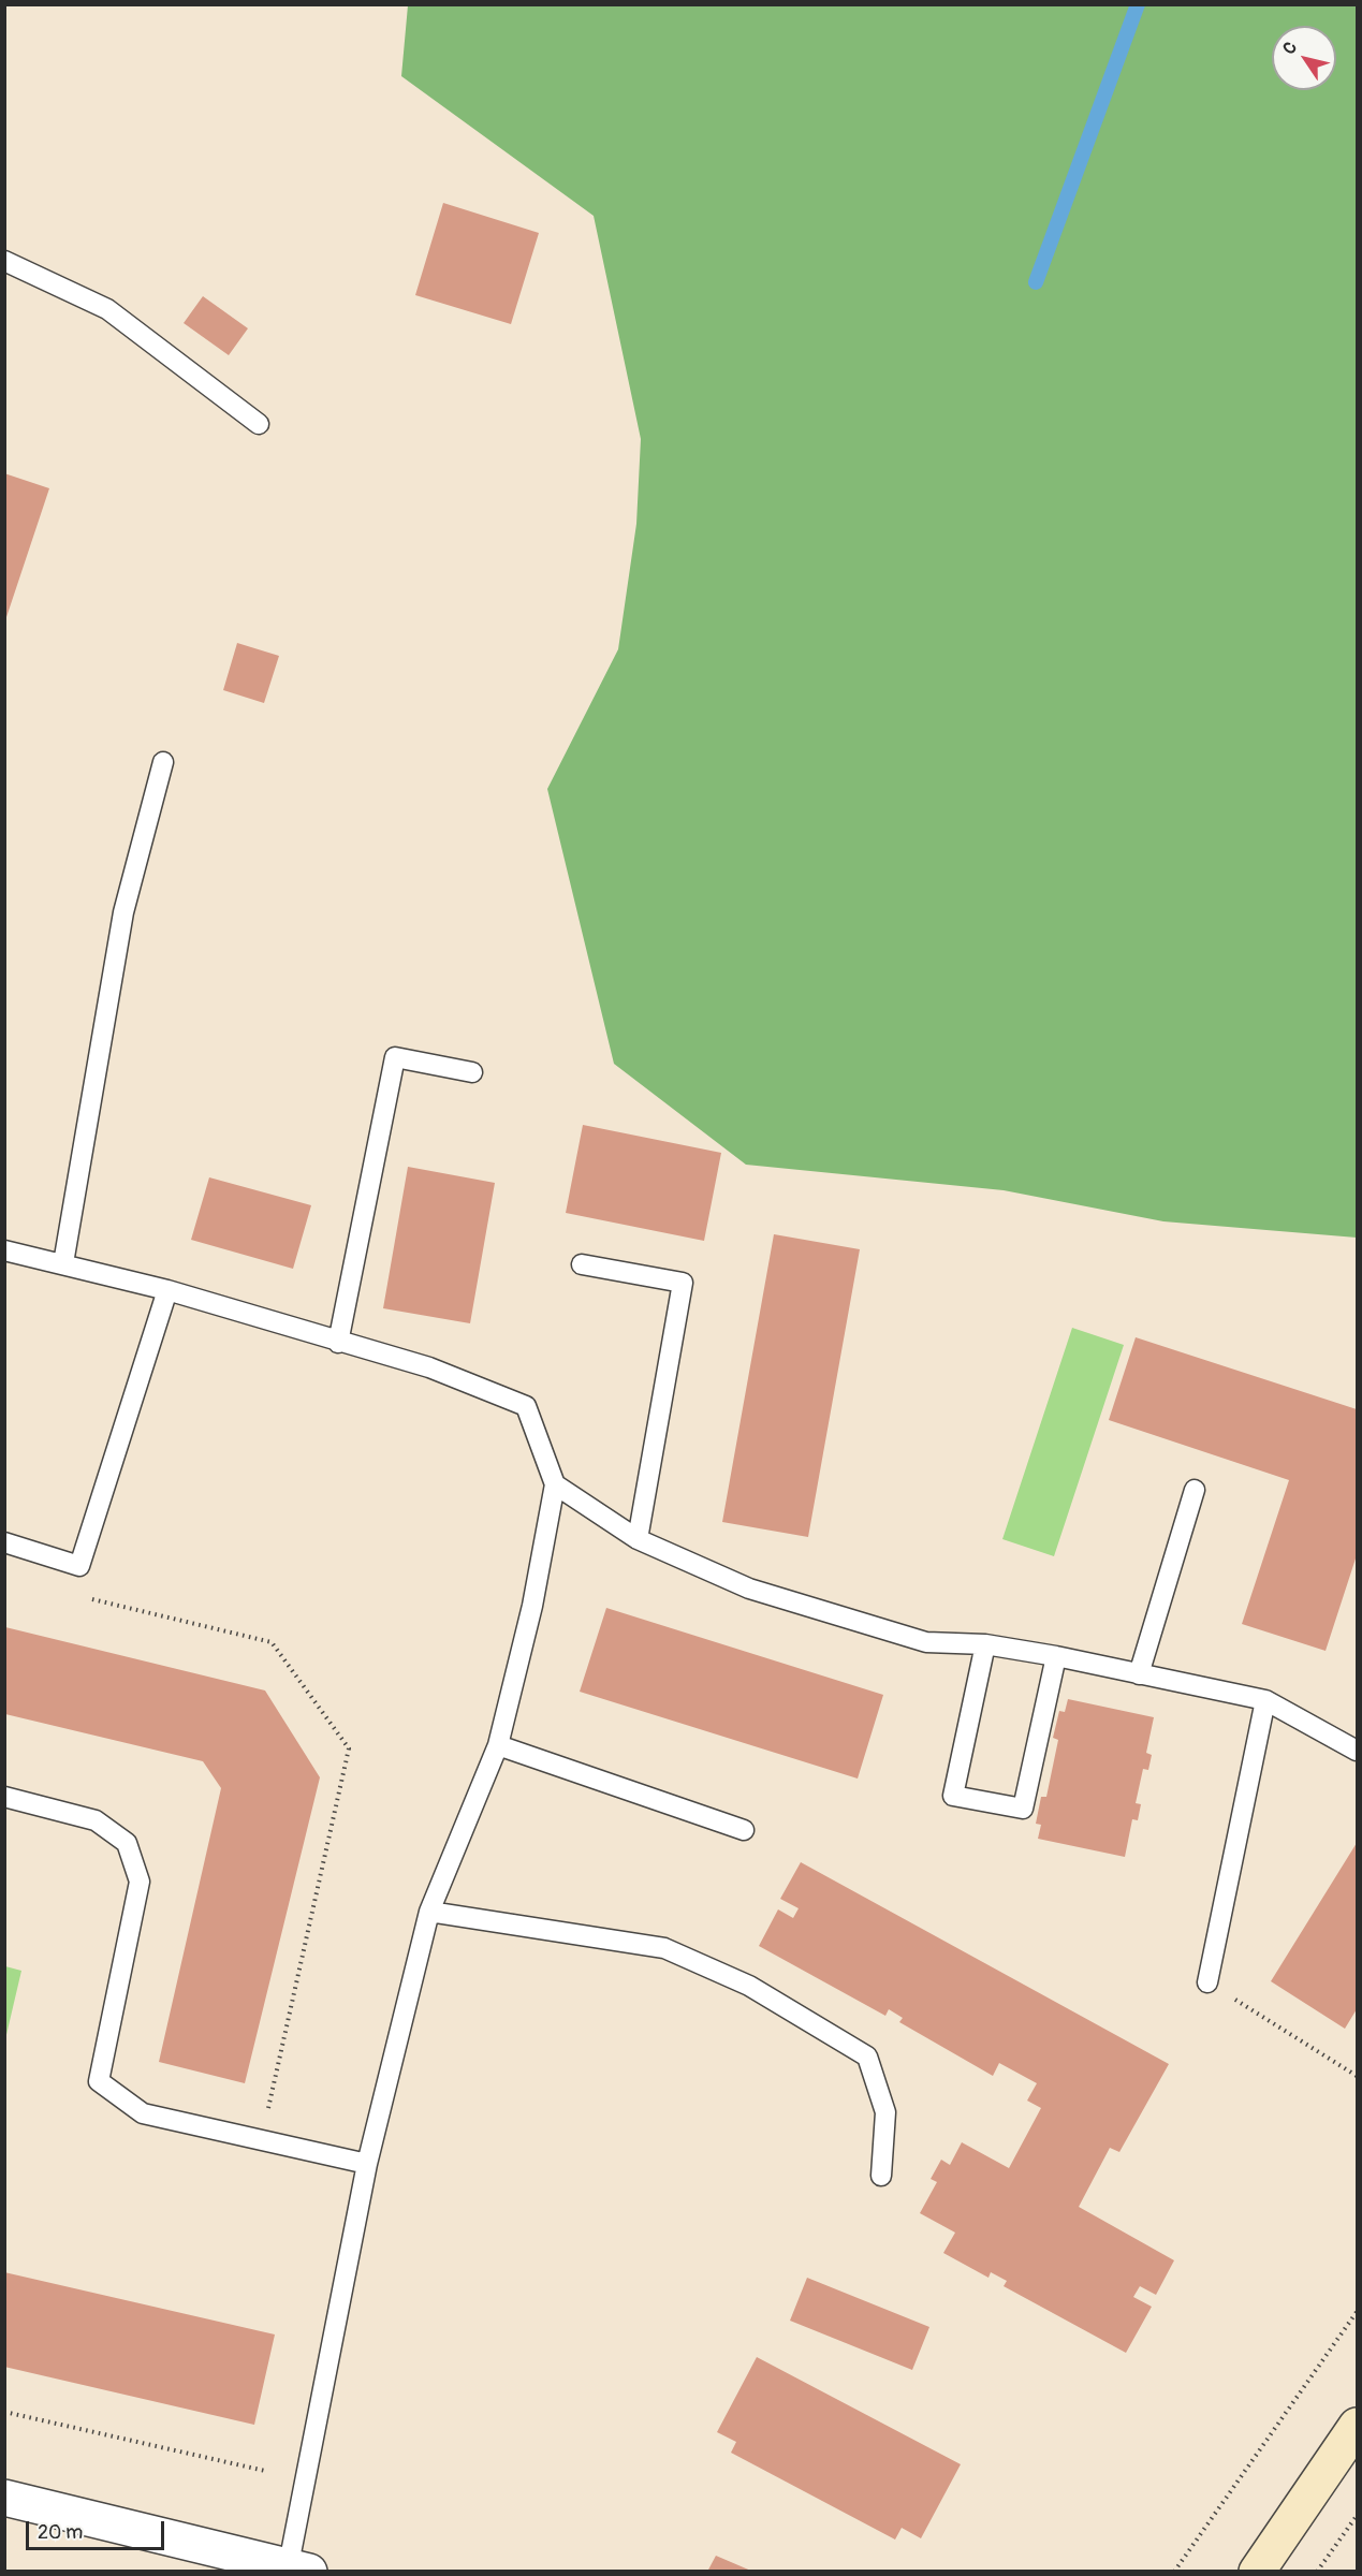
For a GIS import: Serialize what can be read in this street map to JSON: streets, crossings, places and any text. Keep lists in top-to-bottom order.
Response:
{
  "scale_bar": "20 m",
  "north": "top left"
}
